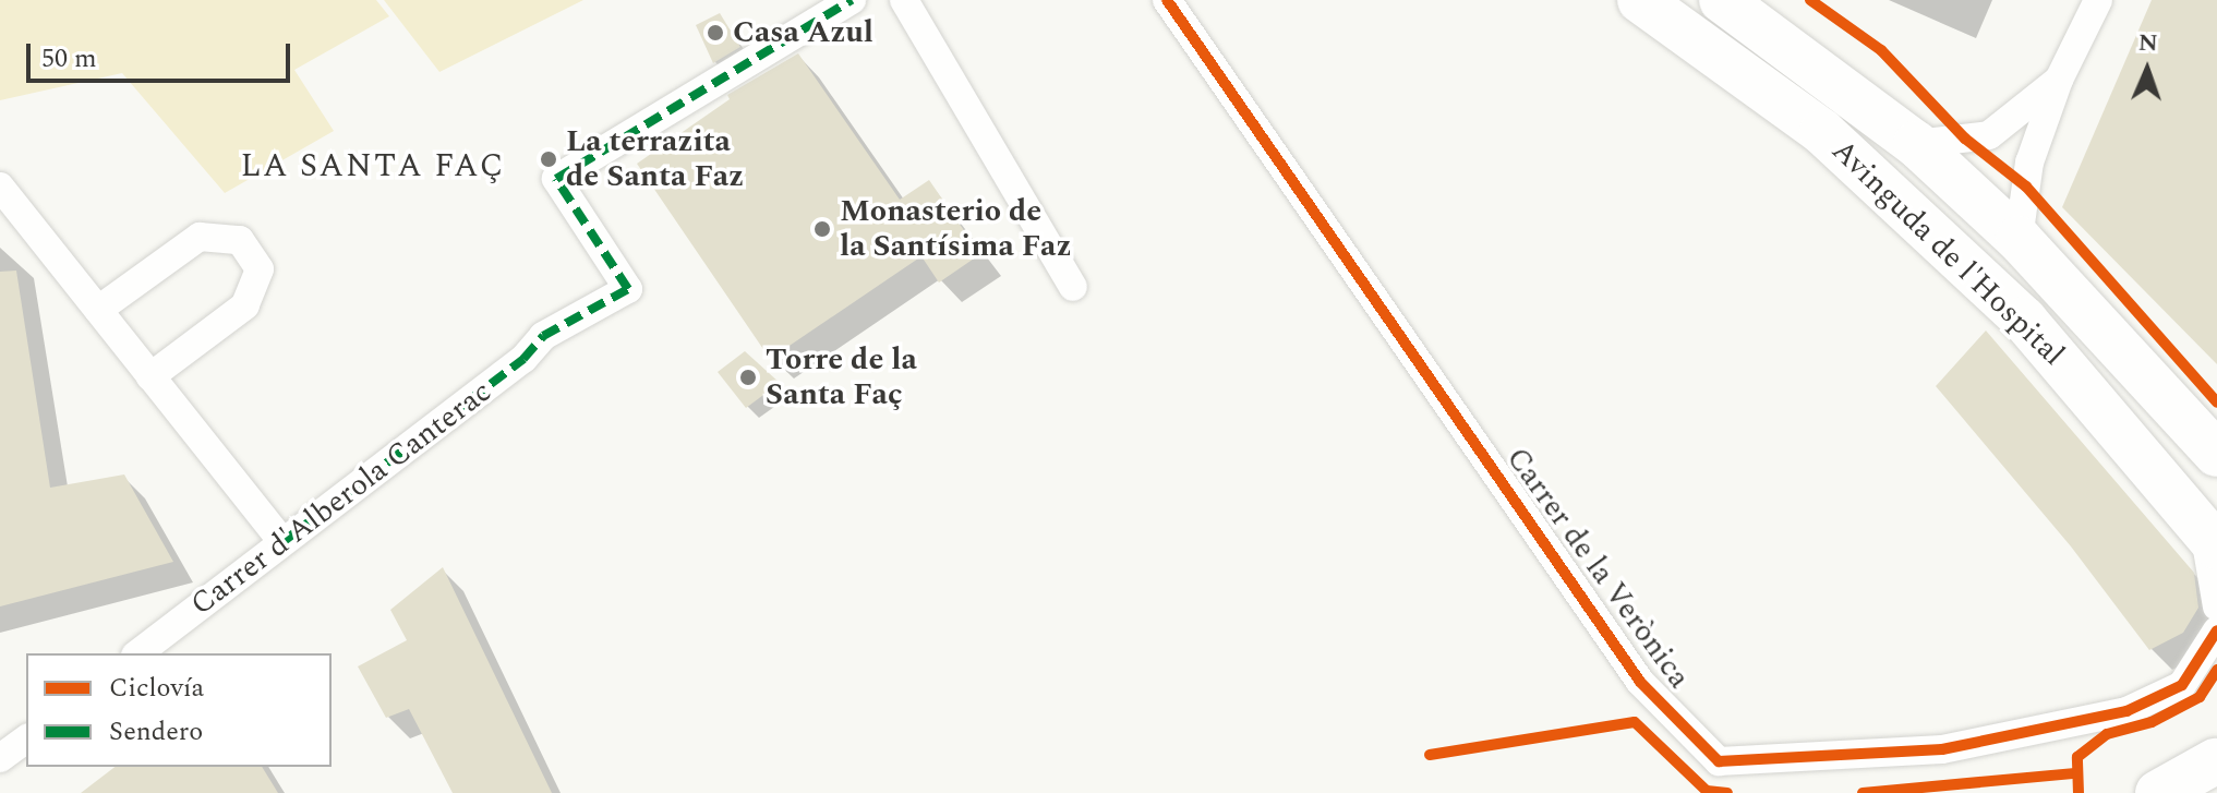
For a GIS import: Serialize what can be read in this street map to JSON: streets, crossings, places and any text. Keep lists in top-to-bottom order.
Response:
{
  "streets": {
    "main road": ["Avinguda de l'Hospital"],
    "street": ["Carrer d'Alberola Canterac", "Carrer de la Verònica"]
  },
  "districts": ["LA SANTA FAÇ"],
  "places": [
    "Casa Azul",
    "La terrazita de Santa Faz",
    "Monasterio de la Santísima Faz",
    "Torre de la Santa Faç"
  ],
  "legend": ["Ciclovía", "Sendero"],
  "scale_bar": "50 m",
  "north": "top"
}
